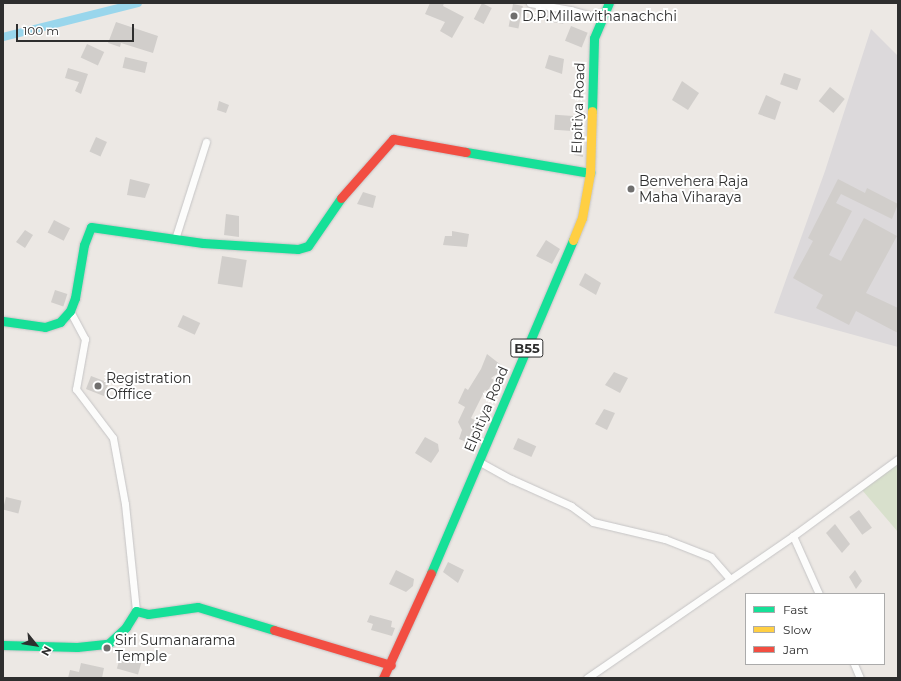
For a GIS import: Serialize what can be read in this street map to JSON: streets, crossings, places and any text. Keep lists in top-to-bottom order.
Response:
{
  "streets": {
    "street": ["Elpitiya Road", "B55"]
  },
  "places": [
    "D.P.Millawithanachchi",
    "Benvehera Raja Maha Viharaya",
    "Registration Offfice",
    "Siri Sumanarama Temple"
  ],
  "legend": ["Fast", "Slow", "Jam"],
  "scale_bar": "100 m",
  "north": "bottom right"
}
